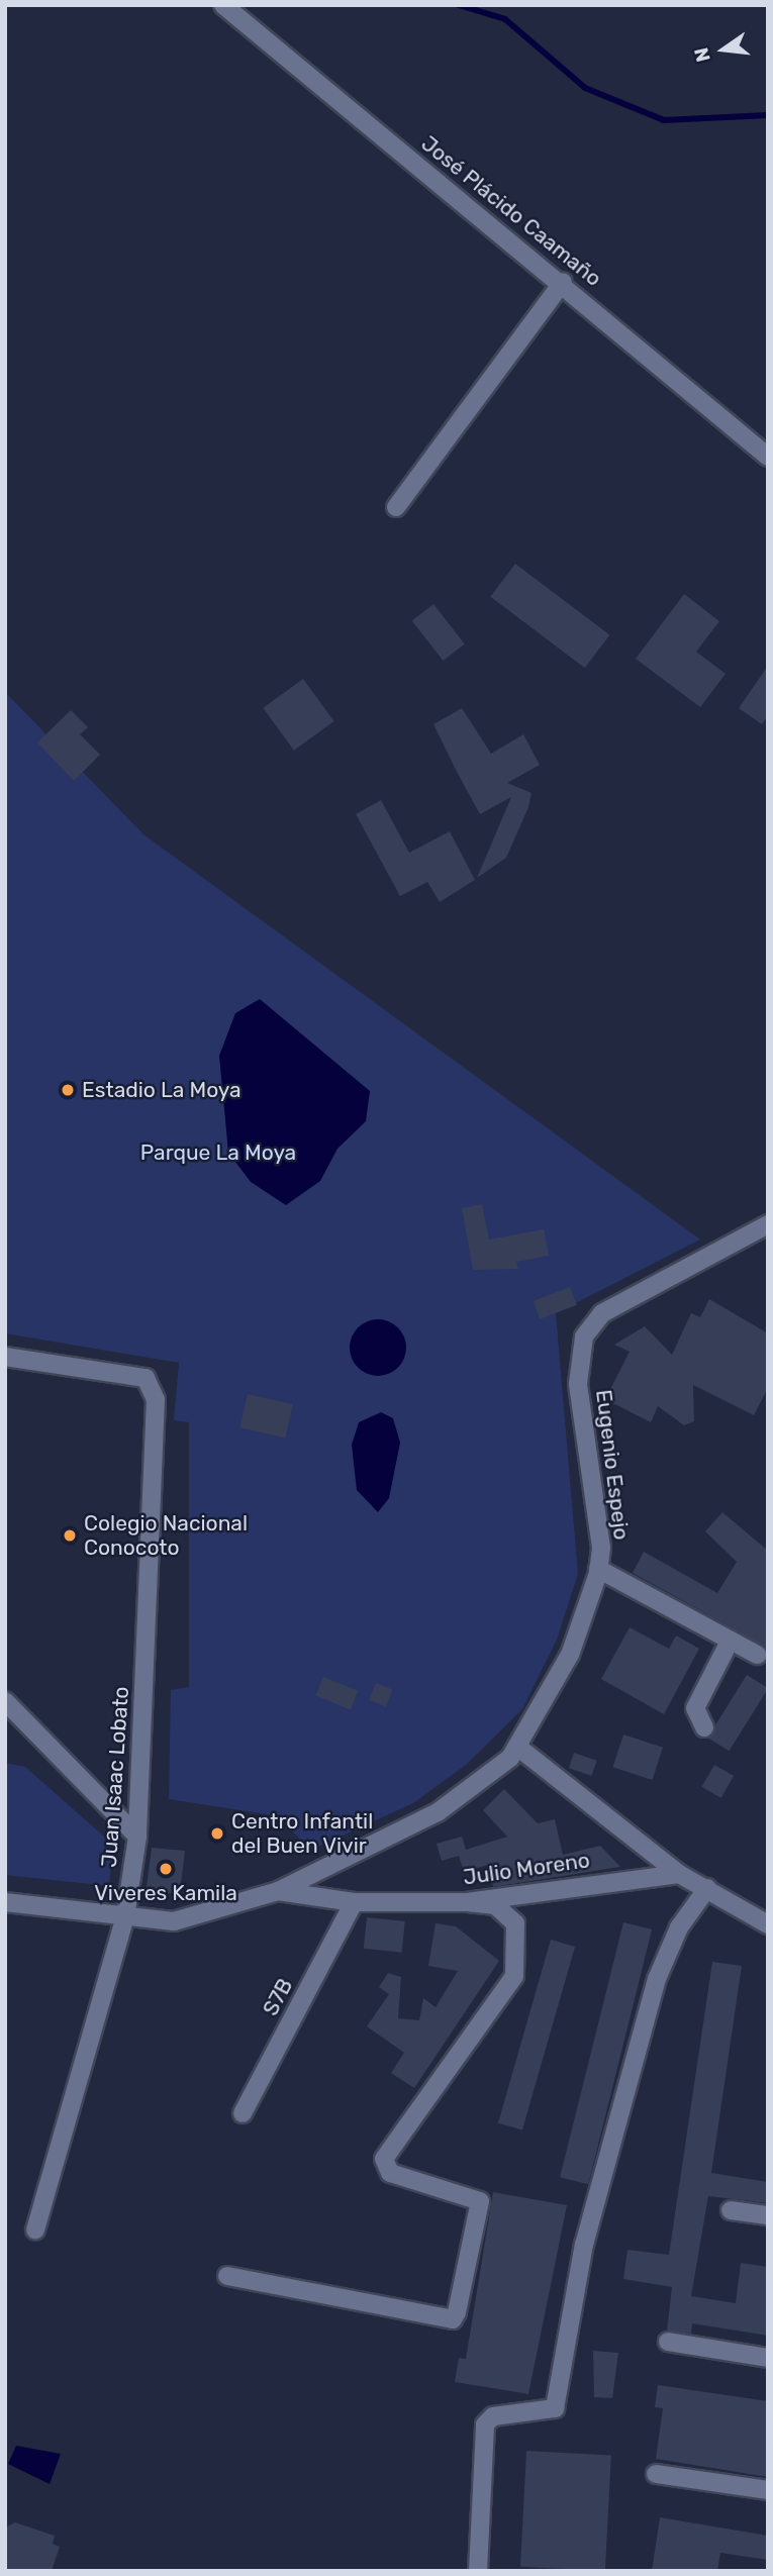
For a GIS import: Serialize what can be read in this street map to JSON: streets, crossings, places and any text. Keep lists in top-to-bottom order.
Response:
{
  "streets": {
    "street": [
      "José Plácido Caamaño",
      "Eugenio Espejo",
      "Juan Isaac Lobato",
      "Julio Moreno",
      "S7B"
    ]
  },
  "crossings": [
    ["Eugenio Espejo", "Juan Isaac Lobato"],
    ["Eugenio Espejo", "Julio Moreno"],
    ["Julio Moreno", "S7B"]
  ],
  "parks": ["Parque La Moya"],
  "places": [
    "Estadio La Moya",
    "Colegio Nacional Conocoto",
    "Centro Infantil del Buen Vivir",
    "Viveres Kamila"
  ],
  "north": "left"
}
